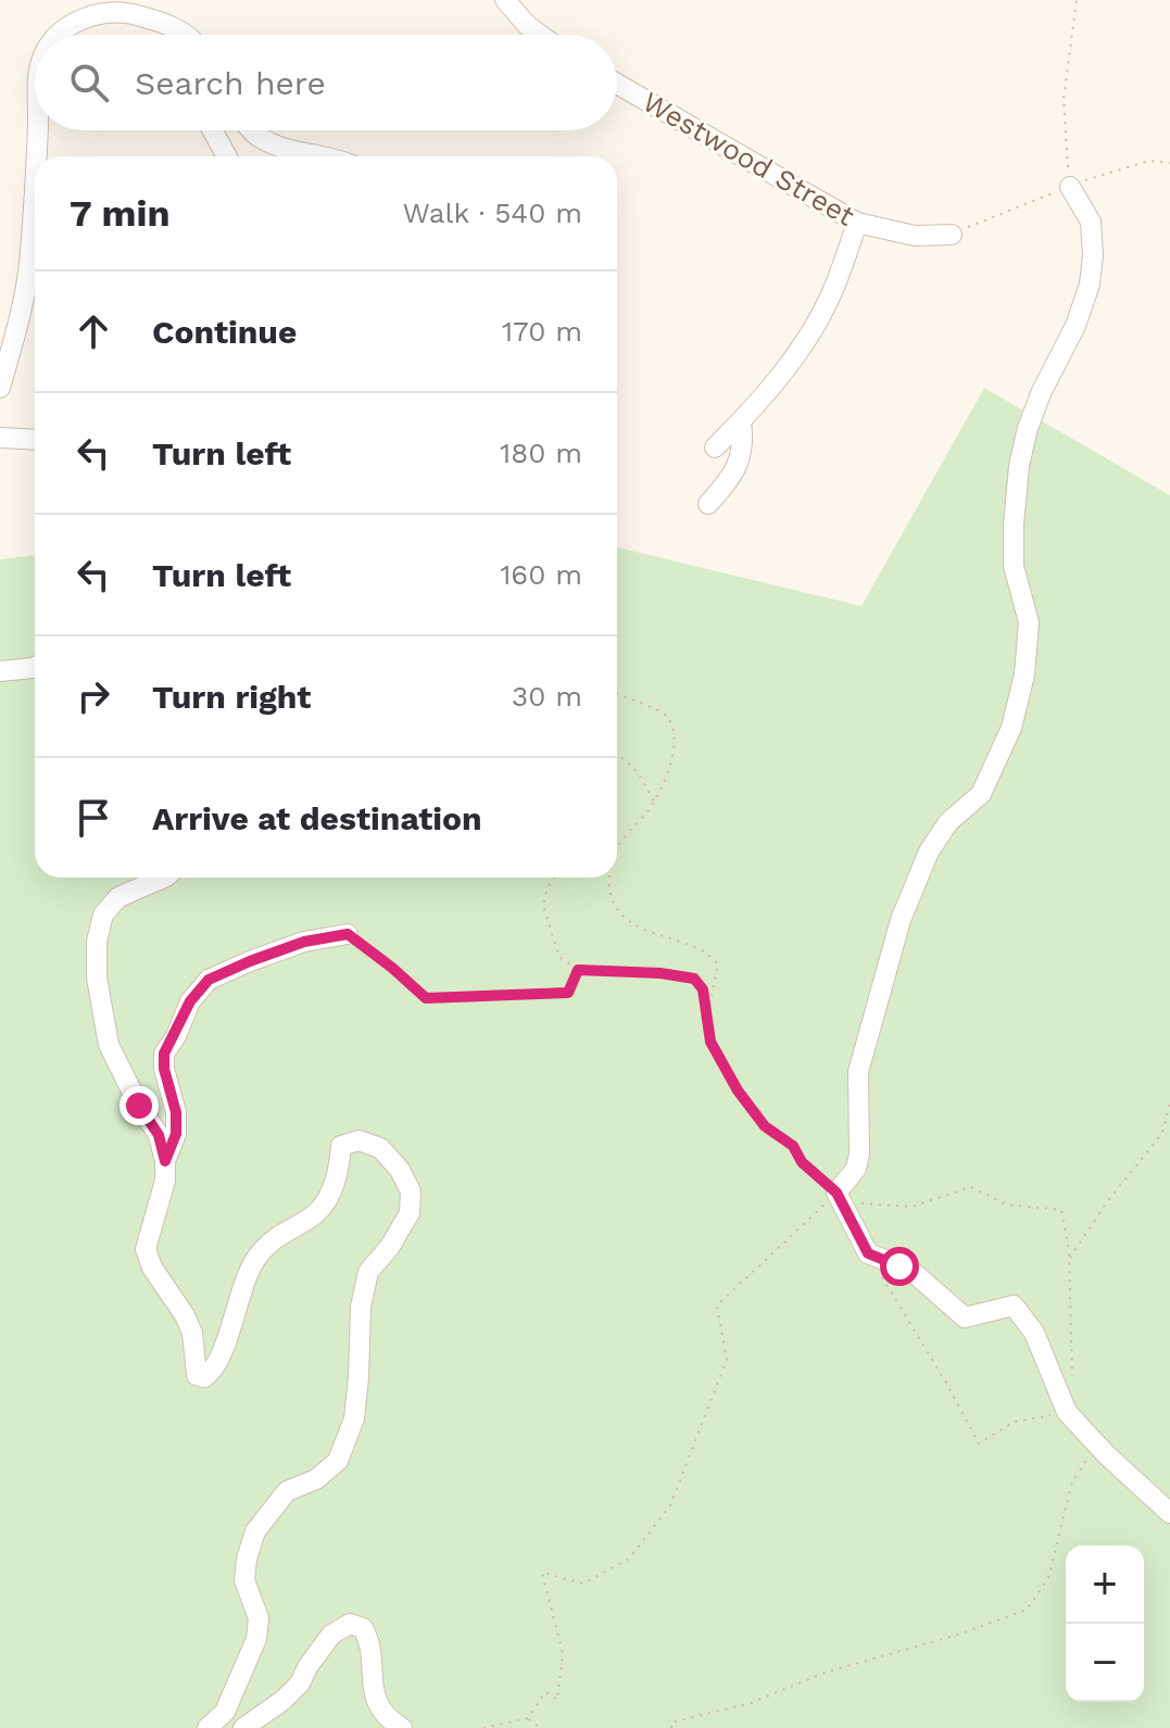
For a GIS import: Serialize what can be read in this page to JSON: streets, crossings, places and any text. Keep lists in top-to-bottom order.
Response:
{
  "streets": {
    "street": ["Westwood Street"]
  },
  "page": {
    "search": "Search here",
    "heading": ["7 min", "Walk · 540 m"],
    "list": [
      ["Continue", "170 m"],
      ["Turn left", "180 m"],
      ["Turn left", "160 m"],
      ["Turn right", "30 m"],
      "Arrive at destination"
    ],
    "map_buttons": ["+", "−"]
  }
}
